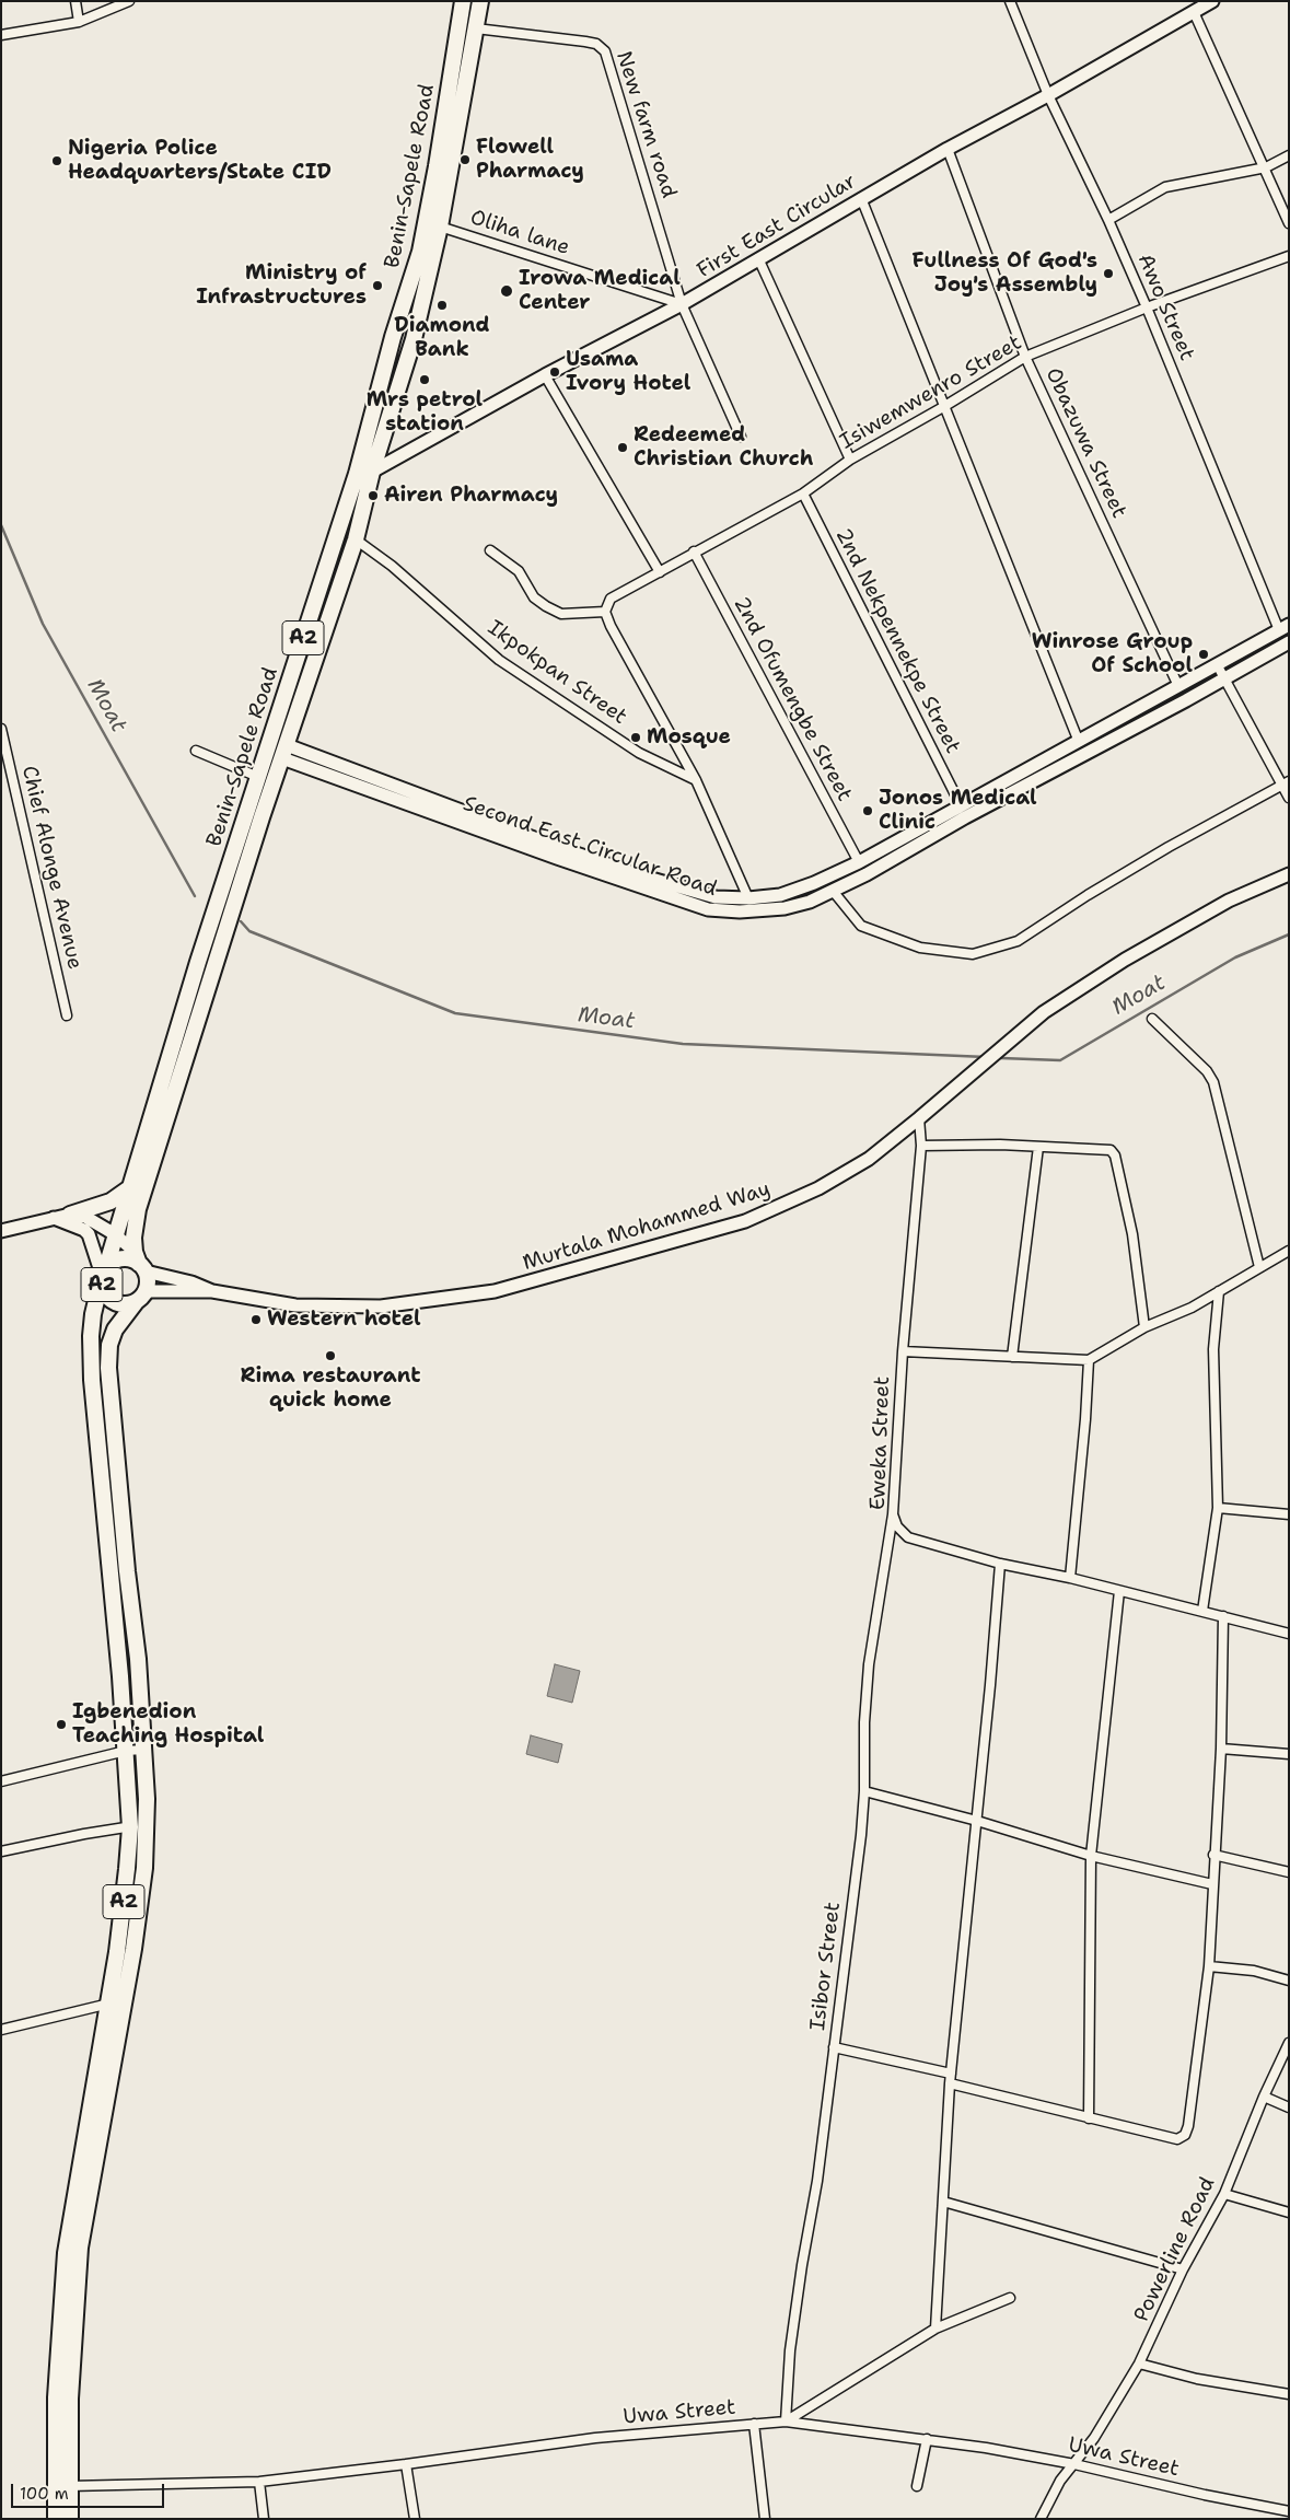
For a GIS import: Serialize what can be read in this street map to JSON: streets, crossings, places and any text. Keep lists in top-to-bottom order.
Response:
{
  "streets": {
    "highway": ["Benin-Sapele Road", "A2"],
    "street": [
      "New farm road",
      "First East Circular",
      "Oliha lane",
      "Awo Street",
      "Isiwemwenro Street",
      "Obazuwa Street",
      "2nd Nekpennekpe Street",
      "Ikpokpan Street",
      "2nd Ofumengbe Street",
      "Second East Circular Road",
      "Chief Alonge Avenue",
      "Murtala Mohammed Way",
      "Eweka Street",
      "Isibor Street",
      "Powerline Road",
      "Uwa Street"
    ]
  },
  "crossings": [
    ["New farm road", "Benin-Sapele Road"],
    ["New farm road", "First East Circular"],
    ["New farm road", "Oliha lane"],
    ["Benin-Sapele Road", "First East Circular"],
    ["Benin-Sapele Road", "Oliha lane"],
    ["Benin-Sapele Road", "A2"],
    ["Benin-Sapele Road", "Ikpokpan Street"],
    ["Benin-Sapele Road", "Second East Circular Road"],
    ["First East Circular", "Oliha lane"],
    ["First East Circular", "Awo Street"],
    ["First East Circular", "Obazuwa Street"],
    ["Awo Street", "Isiwemwenro Street"],
    ["Awo Street", "Second East Circular Road"],
    ["Isiwemwenro Street", "Obazuwa Street"],
    ["Isiwemwenro Street", "2nd Nekpennekpe Street"],
    ["Isiwemwenro Street", "2nd Ofumengbe Street"],
    ["Obazuwa Street", "Second East Circular Road"],
    ["A2", "Uwa Street"],
    ["2nd Nekpennekpe Street", "Second East Circular Road"],
    ["2nd Ofumengbe Street", "Second East Circular Road"],
    ["Murtala Mohammed Way", "Eweka Street"],
    ["Eweka Street", "Isibor Street"],
    ["Isibor Street", "Uwa Street"],
    ["Powerline Road", "Uwa Street"]
  ],
  "water": ["Moat"],
  "places": [
    "Flowell Pharmacy",
    "Nigeria Police Headquarters/State CID",
    "Fullness Of God's Joy's Assembly",
    "Ministry of Infrastructures",
    "Irowa Medical Center",
    "Diamond Bank",
    "Usama Ivory Hotel",
    "Mrs petrol station",
    "Redeemed Christian Church",
    "Airen Pharmacy",
    "Winrose Group Of School",
    "Mosque",
    "Jonos Medical Clinic",
    "Western hotel",
    "Rima restaurant quick home",
    "Igbenedion Teaching Hospital"
  ],
  "scale_bar": "100 m"
}
